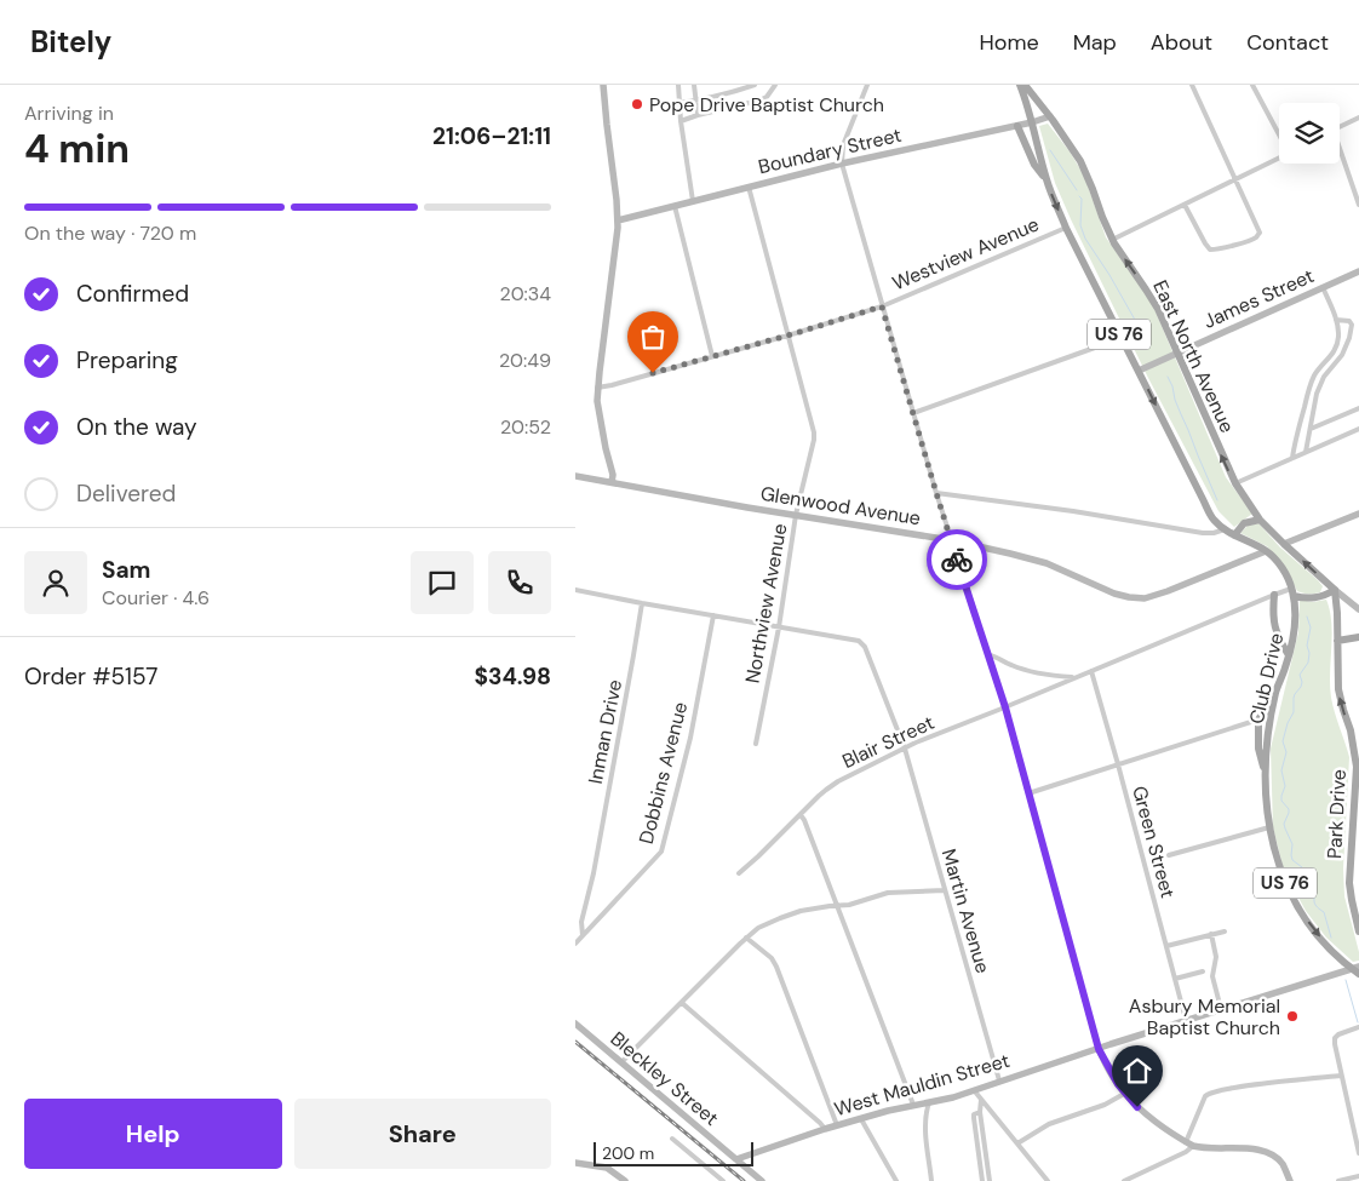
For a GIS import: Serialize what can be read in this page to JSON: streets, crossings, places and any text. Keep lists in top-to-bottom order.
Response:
{
  "streets": {
    "main road": [
      "US 76",
      "East North Avenue",
      "Club Drive",
      "Park Drive"
    ],
    "street": [
      "Boundary Street",
      "Westview Avenue",
      "James Street",
      "Glenwood Avenue",
      "Northview Avenue",
      "Inman Drive",
      "Blair Street",
      "Dobbins Avenue",
      "Green Street",
      "Martin Avenue",
      "Bleckley Street",
      "West Mauldin Street"
    ]
  },
  "crossings": [
    ["Boundary Street", "US 76"],
    ["Boundary Street", "East North Avenue"],
    ["Boundary Street", "Northview Avenue"],
    ["Westview Avenue", "US 76"],
    ["Westview Avenue", "Northview Avenue"],
    ["James Street", "US 76"],
    ["James Street", "East North Avenue"],
    ["US 76", "East North Avenue"],
    ["US 76", "Glenwood Avenue"],
    ["US 76", "Club Drive"],
    ["US 76", "Blair Street"],
    ["US 76", "Park Drive"],
    ["Glenwood Avenue", "Northview Avenue"],
    ["Northview Avenue", "Martin Avenue"],
    ["Club Drive", "Blair Street"],
    ["Club Drive", "West Mauldin Street"],
    ["Inman Drive", "Dobbins Avenue"],
    ["Blair Street", "Green Street"],
    ["Blair Street", "Martin Avenue"],
    ["Green Street", "West Mauldin Street"],
    ["Martin Avenue", "West Mauldin Street"],
    ["Bleckley Street", "West Mauldin Street"]
  ],
  "one_way": ["Club Drive", "Park Drive"],
  "places": ["Pope Drive Baptist Church", "Asbury Memorial Baptist Church"],
  "scale_bar": "200 m",
  "page": {
    "header": "Bitely",
    "nav": [
      "Home",
      "Map",
      "About",
      "Contact"
    ],
    "heading": ["4 min", "Arriving in", "21:06–21:11"],
    "panel": [
      "Sam",
      "Courier · 4.6",
      "Order #5157",
      "$34.98"
    ],
    "bar": "On the way · 720 m",
    "list": [
      ["Confirmed", "20:34"],
      ["Preparing", "20:49"],
      ["On the way", "20:52"],
      "Delivered"
    ],
    "buttons": ["Help", "Share"],
    "scale": "200 m"
  }
}
